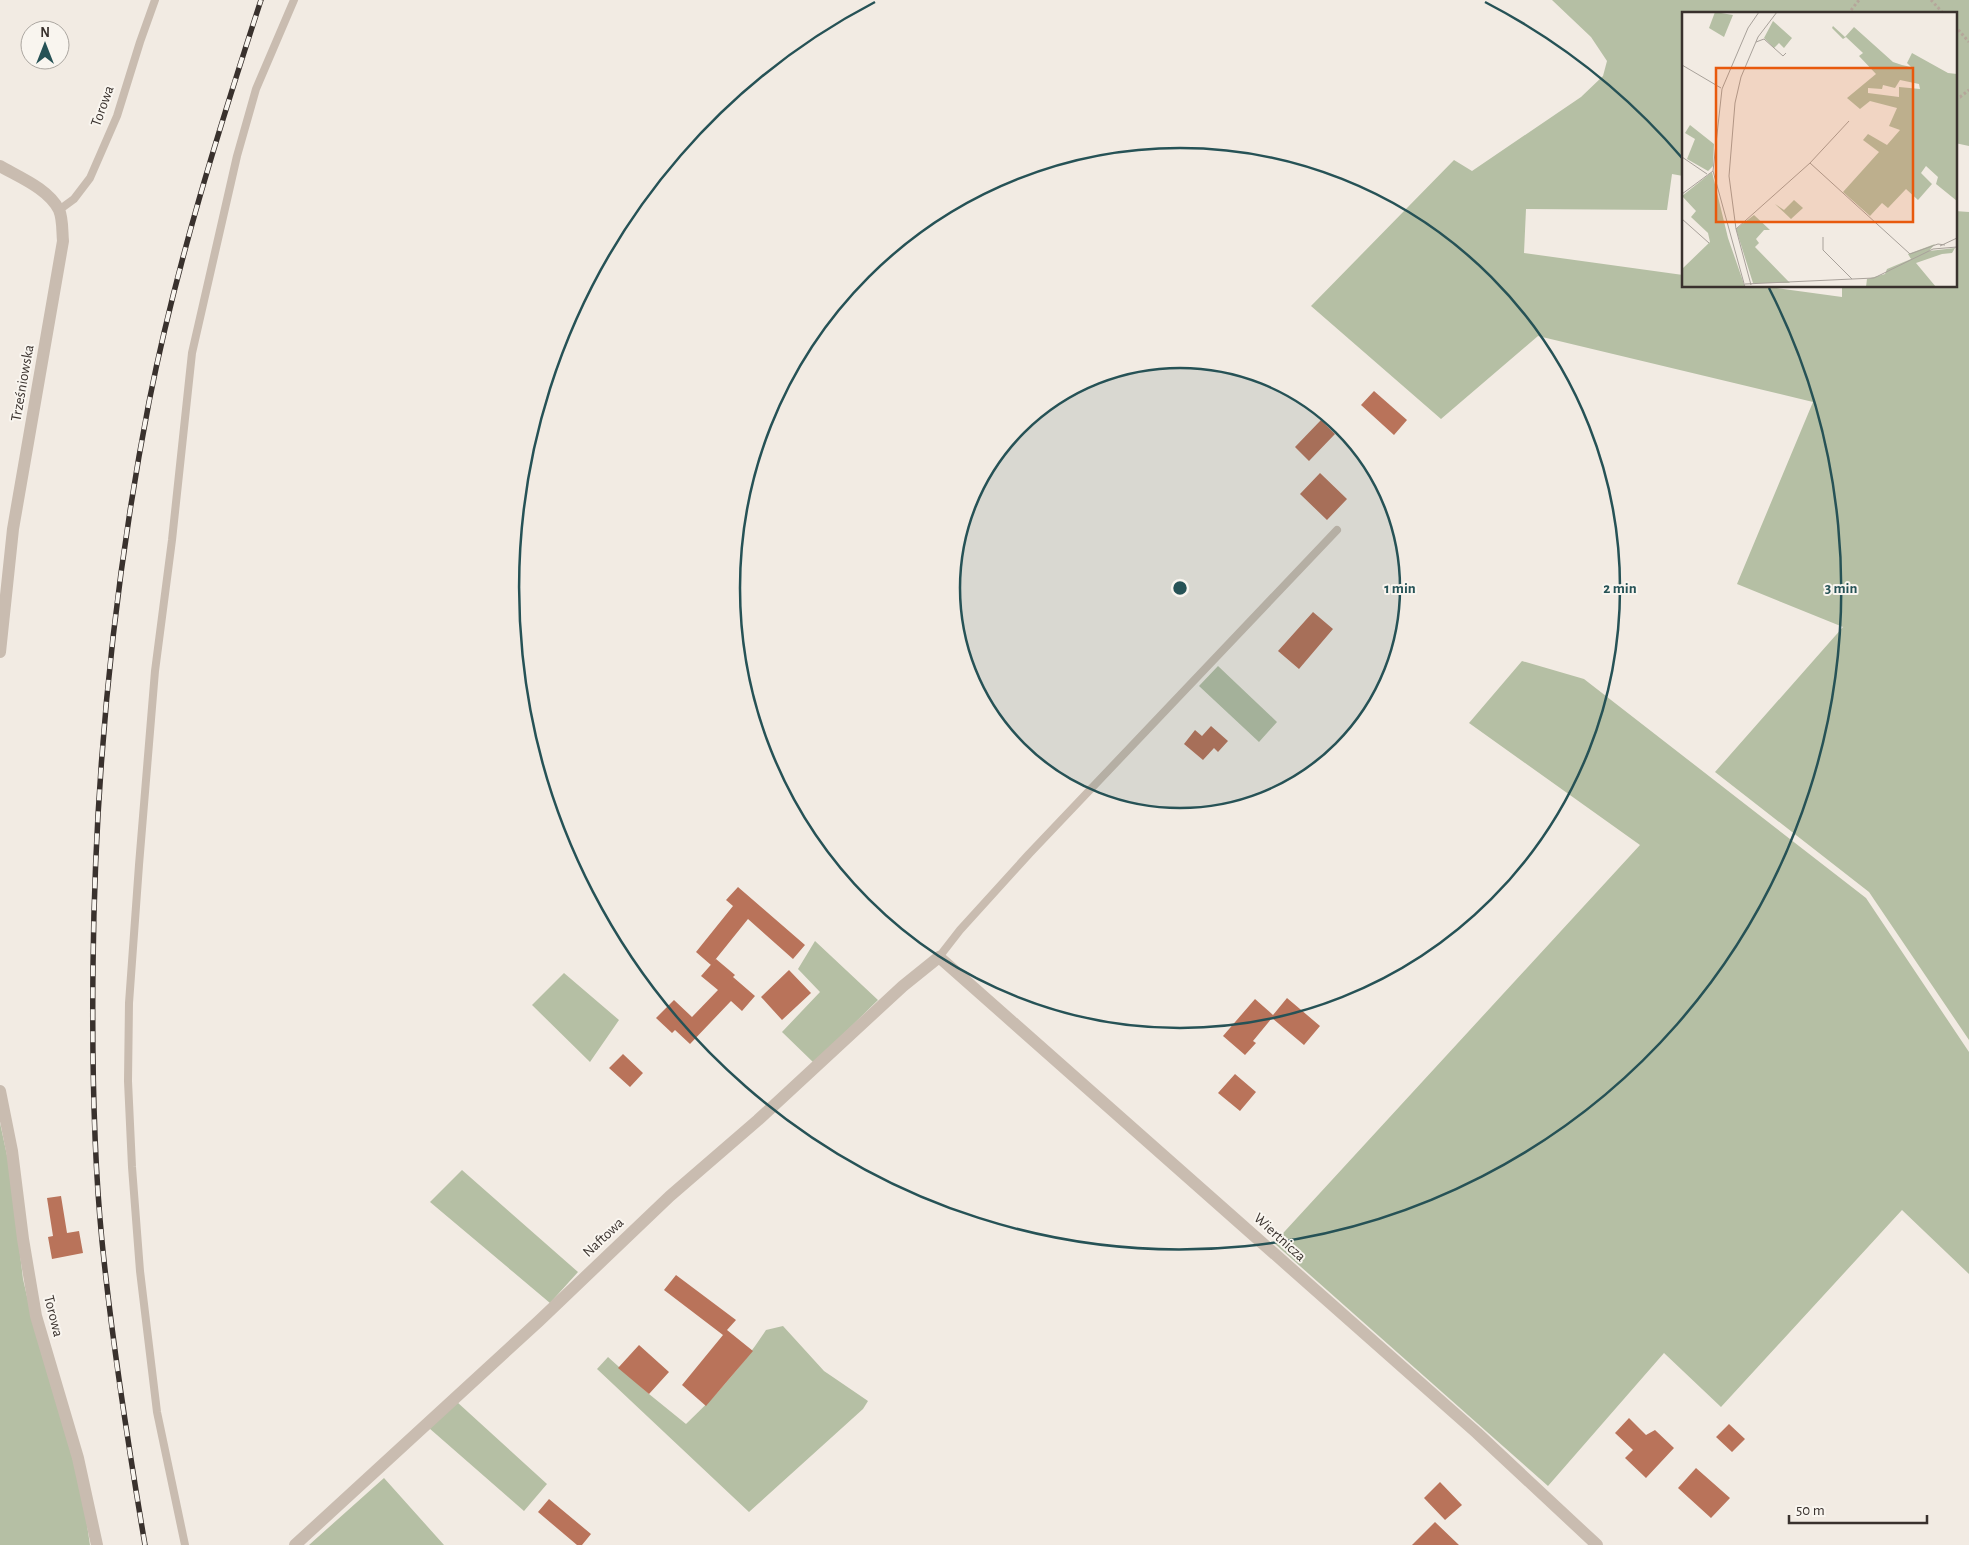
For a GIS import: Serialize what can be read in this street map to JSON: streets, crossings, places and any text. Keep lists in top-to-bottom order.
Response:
{
  "streets": {
    "street": [
      "Torowa",
      "Trześniowska",
      "Naftowa",
      "Wiertnicza"
    ]
  },
  "crossings": [
    ["Torowa", "Trześniowska"],
    ["Naftowa", "Wiertnicza"]
  ],
  "scale_bar": "50 m",
  "north": "top",
  "rings": ["1 min", "2 min", "3 min"]
}
